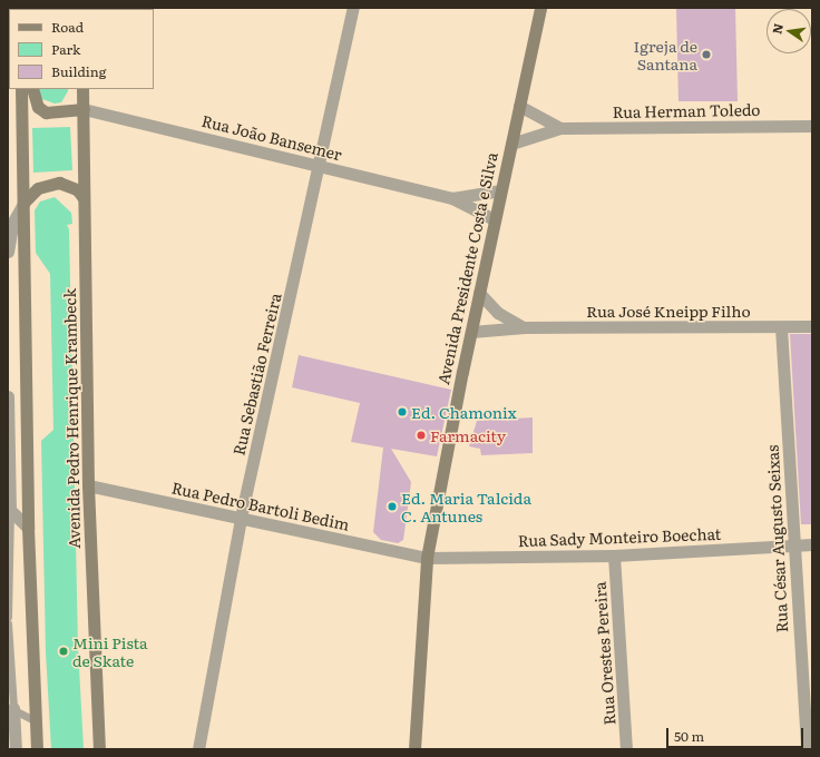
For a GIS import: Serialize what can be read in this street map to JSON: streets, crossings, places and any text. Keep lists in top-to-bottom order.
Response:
{
  "streets": {
    "main road": ["Avenida Presidente Costa e Silva", "Avenida Pedro Henrique Krambeck"],
    "street": [
      "Rua Herman Toledo",
      "Rua João Bansemer",
      "Rua José Kneipp Filho",
      "Rua Sebastião Ferreira",
      "Rua Pedro Bartoli Bedim",
      "Rua Sady Monteiro Boechat",
      "Rua César Augusto Seixas",
      "Rua Orestes Pereira"
    ]
  },
  "crossings": [
    ["Rua Herman Toledo", "Avenida Presidente Costa e Silva"],
    ["Rua João Bansemer", "Avenida Presidente Costa e Silva"],
    ["Rua João Bansemer", "Rua Sebastião Ferreira"],
    ["Rua João Bansemer", "Avenida Pedro Henrique Krambeck"],
    ["Avenida Presidente Costa e Silva", "Rua José Kneipp Filho"],
    ["Avenida Presidente Costa e Silva", "Rua Pedro Bartoli Bedim"],
    ["Avenida Presidente Costa e Silva", "Rua Sady Monteiro Boechat"],
    ["Rua José Kneipp Filho", "Rua César Augusto Seixas"],
    ["Rua Sebastião Ferreira", "Rua Pedro Bartoli Bedim"],
    ["Avenida Pedro Henrique Krambeck", "Rua Pedro Bartoli Bedim"],
    ["Rua Pedro Bartoli Bedim", "Rua Sady Monteiro Boechat"],
    ["Rua Sady Monteiro Boechat", "Rua César Augusto Seixas"],
    ["Rua Sady Monteiro Boechat", "Rua Orestes Pereira"]
  ],
  "places": [
    "Igreja de Santana",
    "Ed. Chamonix",
    "Farmacity",
    "Ed. Maria Talcida C. Antunes",
    "Mini Pista de Skate"
  ],
  "legend": ["Road", "Park", "Building"],
  "scale_bar": "50 m",
  "north": "left"
}
